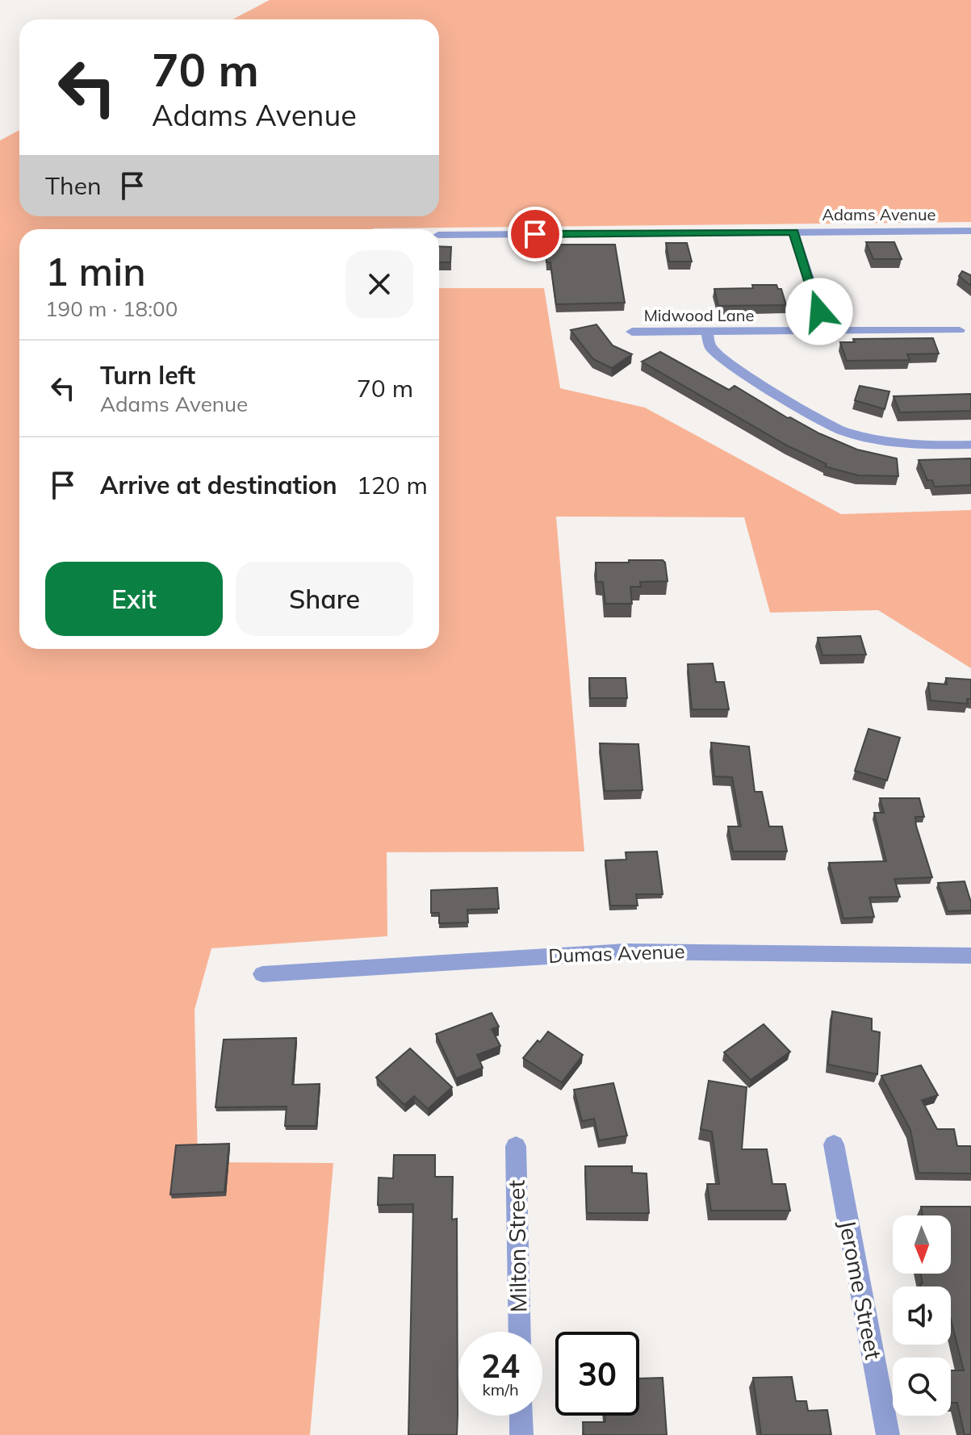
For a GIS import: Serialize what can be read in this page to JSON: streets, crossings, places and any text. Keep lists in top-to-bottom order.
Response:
{
  "streets": {
    "street": [
      "Adams Avenue",
      "Midwood Lane",
      "Dumas Avenue",
      "Milton Street",
      "Jerome Street"
    ]
  },
  "north": "bottom",
  "page": {
    "turn": ["70 m", "Adams Avenue"],
    "then": "Then",
    "heading": ["1 min", "190 m · 18:00"],
    "list": [
      {
        "name": "Turn left",
        "note": "Adams Avenue",
        "value": "70 m"
      },
      {
        "name": "Arrive at destination",
        "value": "120 m"
      }
    ],
    "buttons": ["Exit", "Share"],
    "speed": "24 km/h",
    "limit": "30"
  }
}
